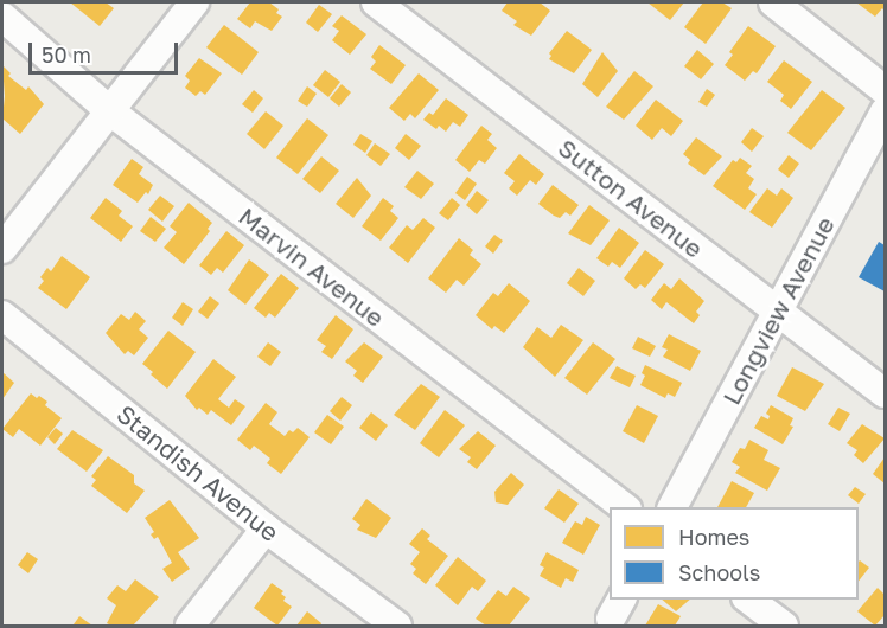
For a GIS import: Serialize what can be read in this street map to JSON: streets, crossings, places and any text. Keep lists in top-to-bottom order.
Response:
{
  "streets": {
    "street": [
      "Sutton Avenue",
      "Marvin Avenue",
      "Longview Avenue",
      "Standish Avenue"
    ]
  },
  "crossings": [
    ["Sutton Avenue", "Longview Avenue"]
  ],
  "legend": ["Homes", "Schools"],
  "scale_bar": "50 m"
}
